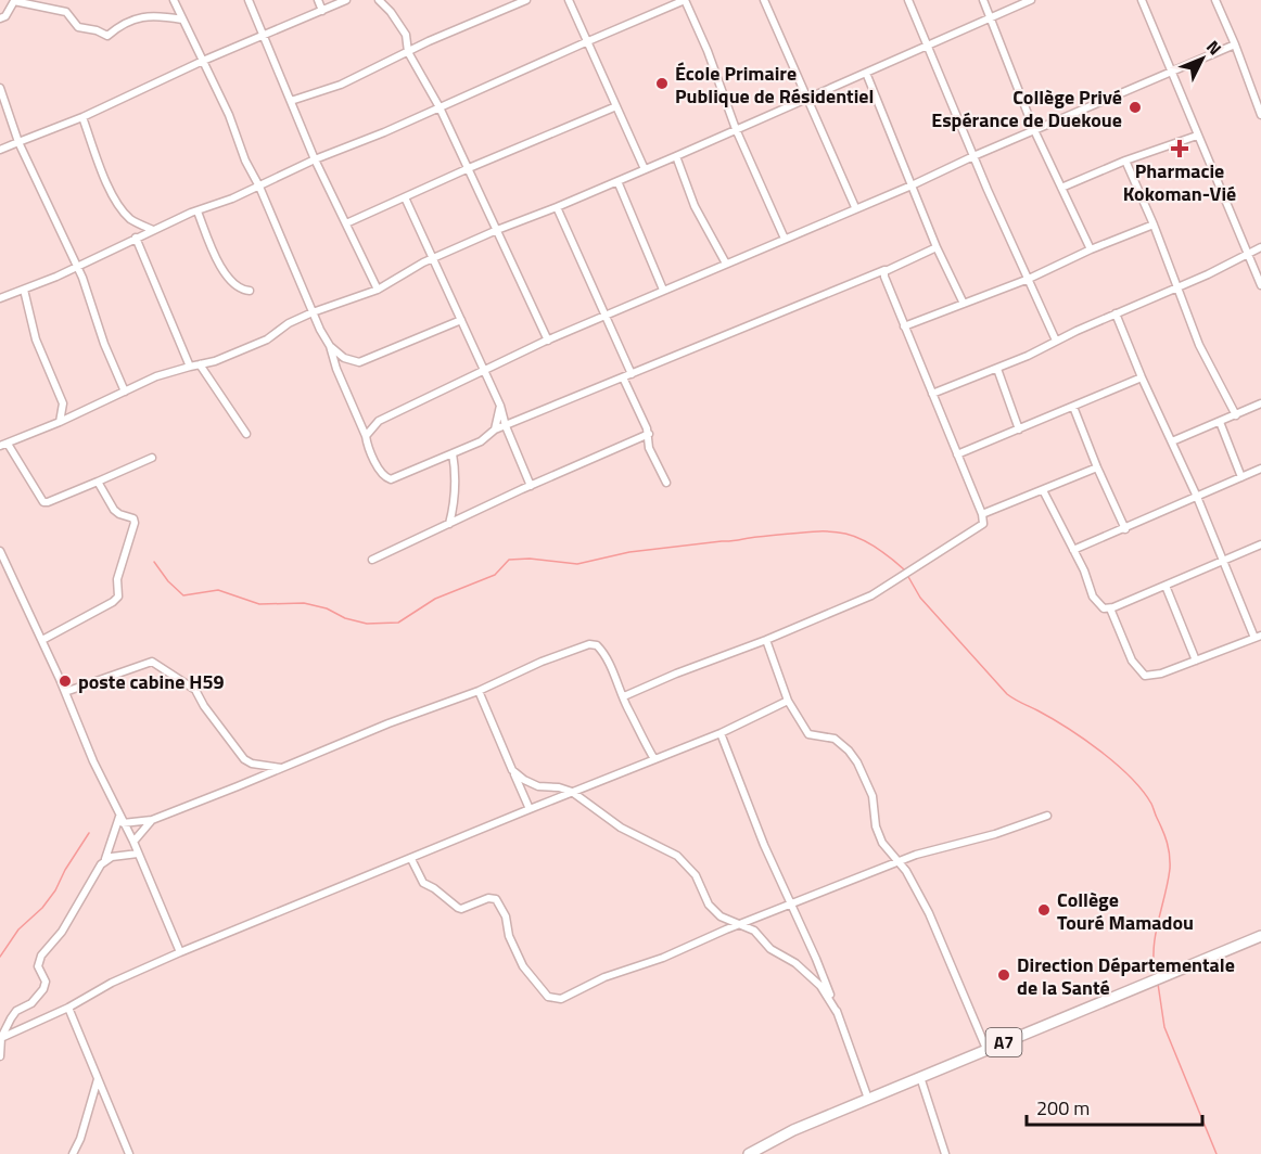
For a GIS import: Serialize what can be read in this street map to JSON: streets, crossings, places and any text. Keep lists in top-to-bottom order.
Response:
{
  "streets": {
    "highway": ["A7"]
  },
  "places": {
    "other": [
      "École Primaire Publique de Résidentiel",
      "Collège Privé Espérance de Duekoue",
      "poste cabine H59",
      "Collège Touré Mamadou",
      "Direction Départementale de la Santé"
    ],
    "health": ["Pharmacie Kokoman-Vié"]
  },
  "scale_bar": "200 m",
  "north": "top right"
}
